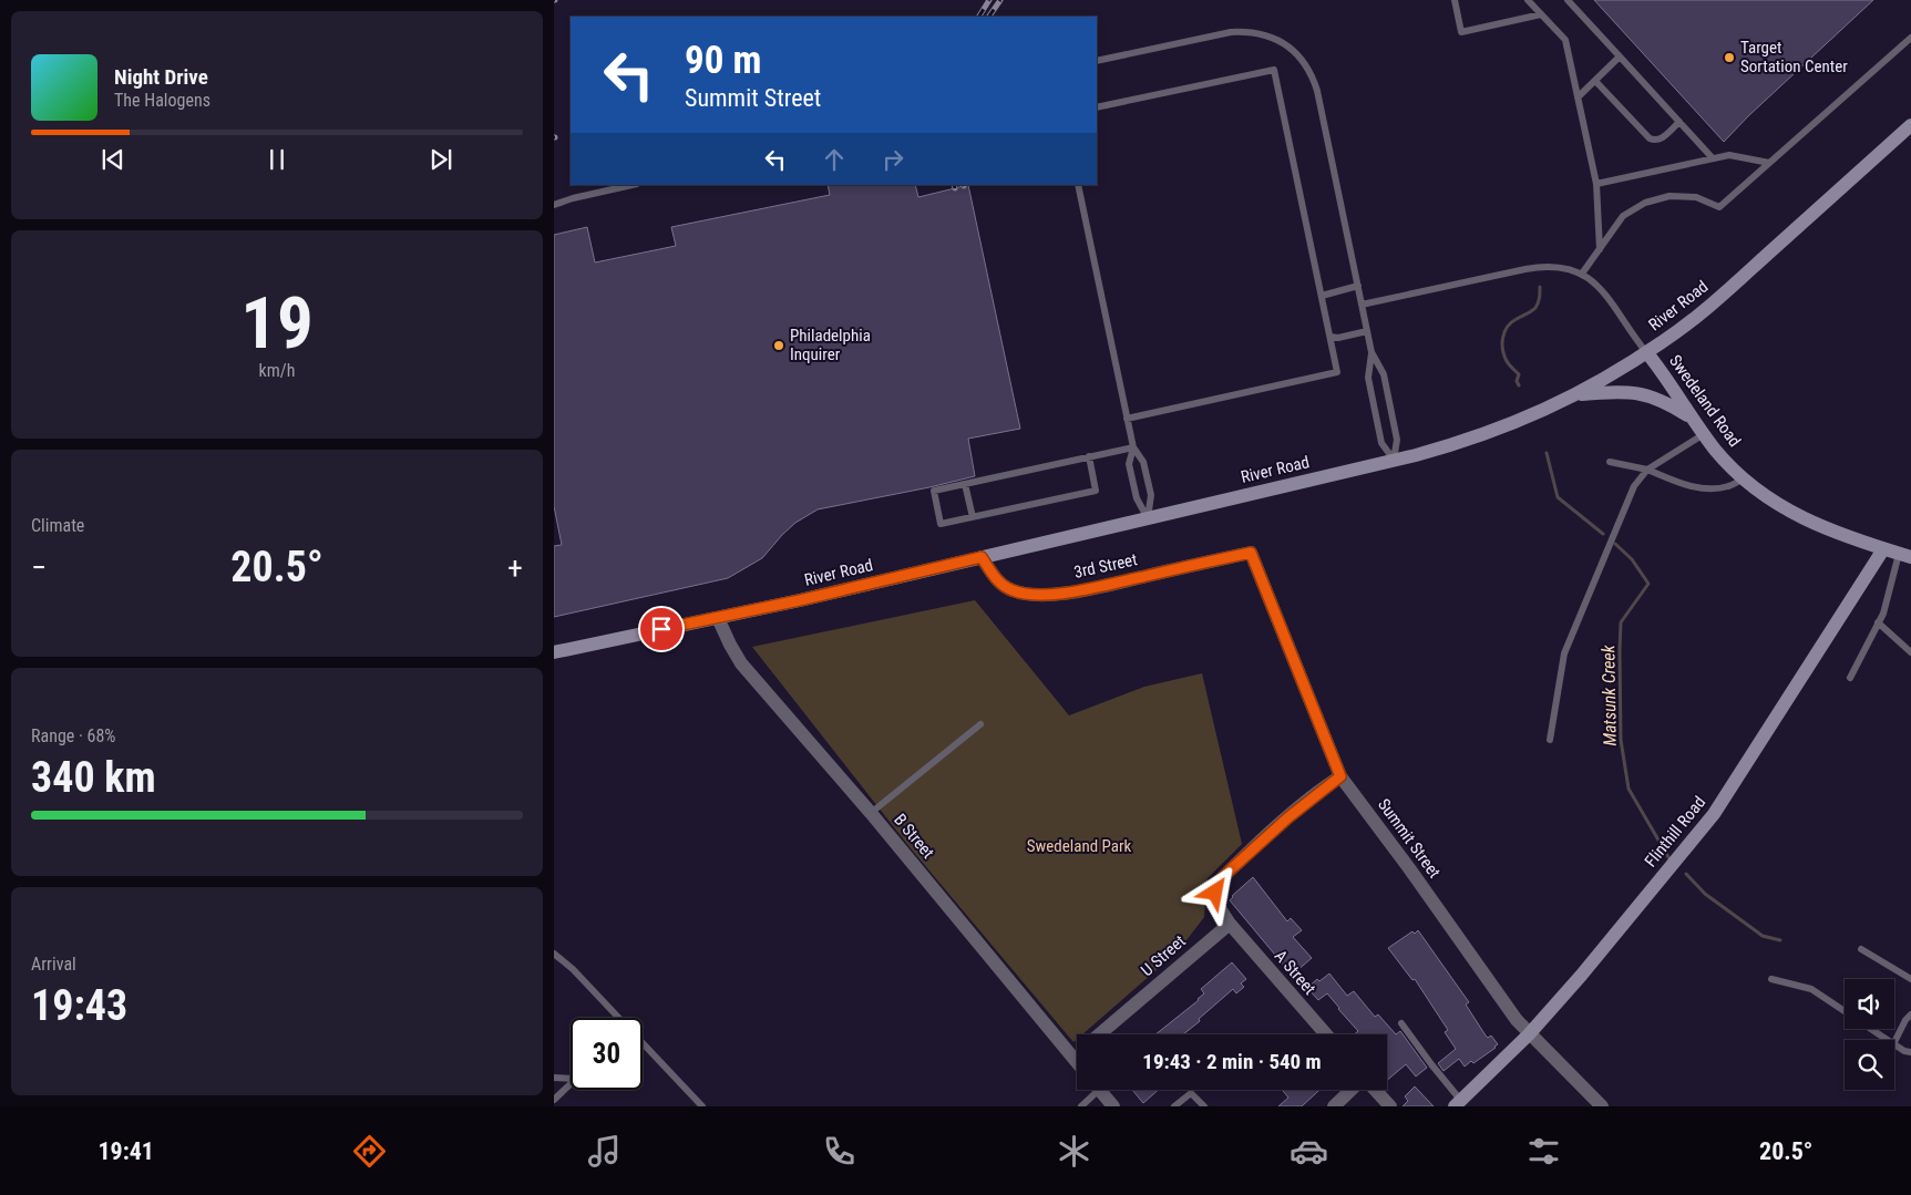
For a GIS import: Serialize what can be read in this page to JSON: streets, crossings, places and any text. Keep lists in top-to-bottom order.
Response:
{
  "streets": {
    "main road": ["River Road", "Swedeland Road", "Flinthill Road"],
    "street": [
      "3rd Street",
      "B Street",
      "Summit Street",
      "U Street",
      "A Street"
    ]
  },
  "crossings": [
    ["River Road", "Swedeland Road"],
    ["River Road", "3rd Street"],
    ["River Road", "B Street"],
    ["Swedeland Road", "Flinthill Road"],
    ["3rd Street", "Summit Street"],
    ["Flinthill Road", "Summit Street"],
    ["B Street", "U Street"],
    ["U Street", "A Street"]
  ],
  "water": ["Matsunk Creek"],
  "parks": ["Swedeland Park"],
  "places": ["Target Sortation Center", "Philadelphia Inquirer"],
  "page": {
    "turn": ["90 m", "Summit Street"],
    "song": ["Night Drive", "The Halogens"],
    "tile": [
      ["19", "km/h"],
      "Climate",
      ["Range · 68%", "340 km"],
      ["Arrival", "19:43"]
    ],
    "heat": ["−", "20.5°", "+"],
    "limit": "30",
    "trip": "19:43 · 2 min · 540 m",
    "tabs": ["19:41", "20.5°"]
  }
}
